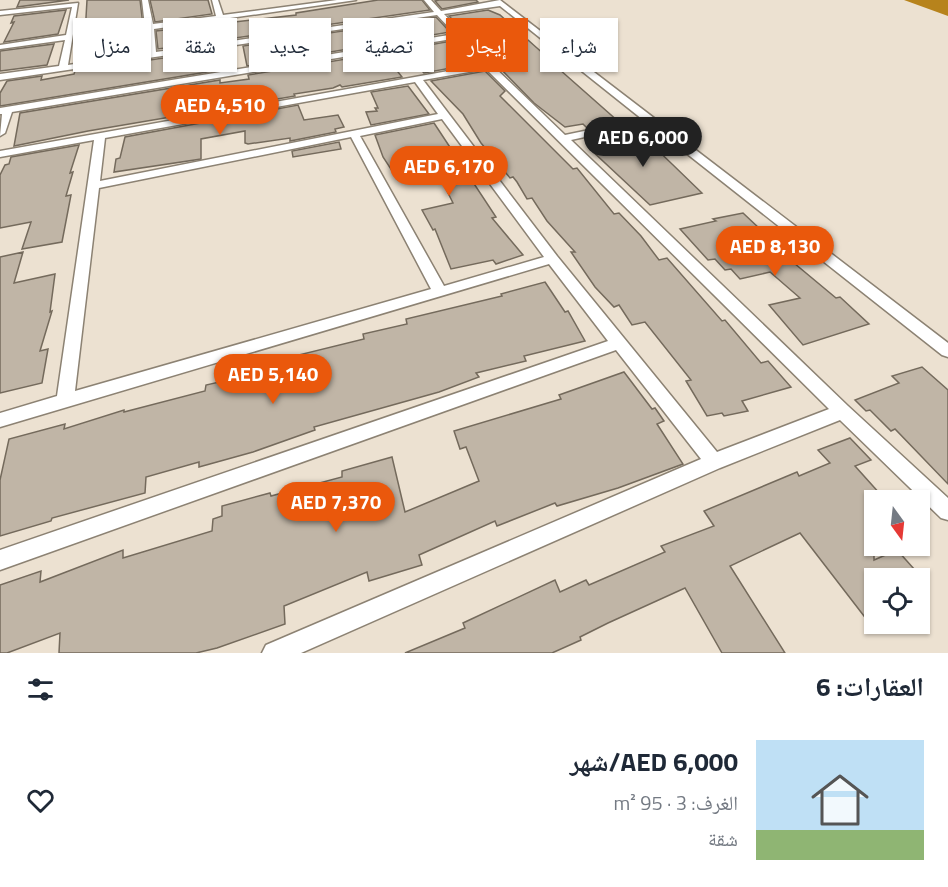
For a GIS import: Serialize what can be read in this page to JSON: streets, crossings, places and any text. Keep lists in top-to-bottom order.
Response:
{
  "north": "bottom",
  "page": {
    "chip": [
      "شراء",
      "إيجار",
      "تصفية",
      "جديد",
      "شقة",
      "منزل"
    ],
    "price": [
      "AED 4,510",
      "AED 6,000",
      "AED 6,170",
      "AED 8,130",
      "AED 5,140",
      "AED 7,370"
    ],
    "heading": "العقارات: 6",
    "list": [
      {
        "name": "AED 6,000/شهر",
        "note": "الغرف: 3 · 95 m² · شقة"
      }
    ]
  }
}
